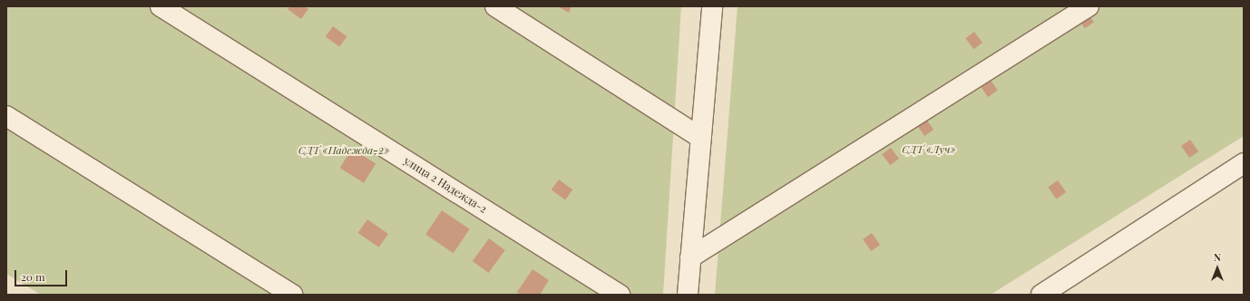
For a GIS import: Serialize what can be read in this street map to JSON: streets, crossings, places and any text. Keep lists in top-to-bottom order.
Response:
{
  "streets": {
    "street": ["улица 2 Надежда-2"]
  },
  "parks": ["СДТ «Луч»", "СДТ «Надежда-2»"],
  "scale_bar": "20 m",
  "north": "top"
}
